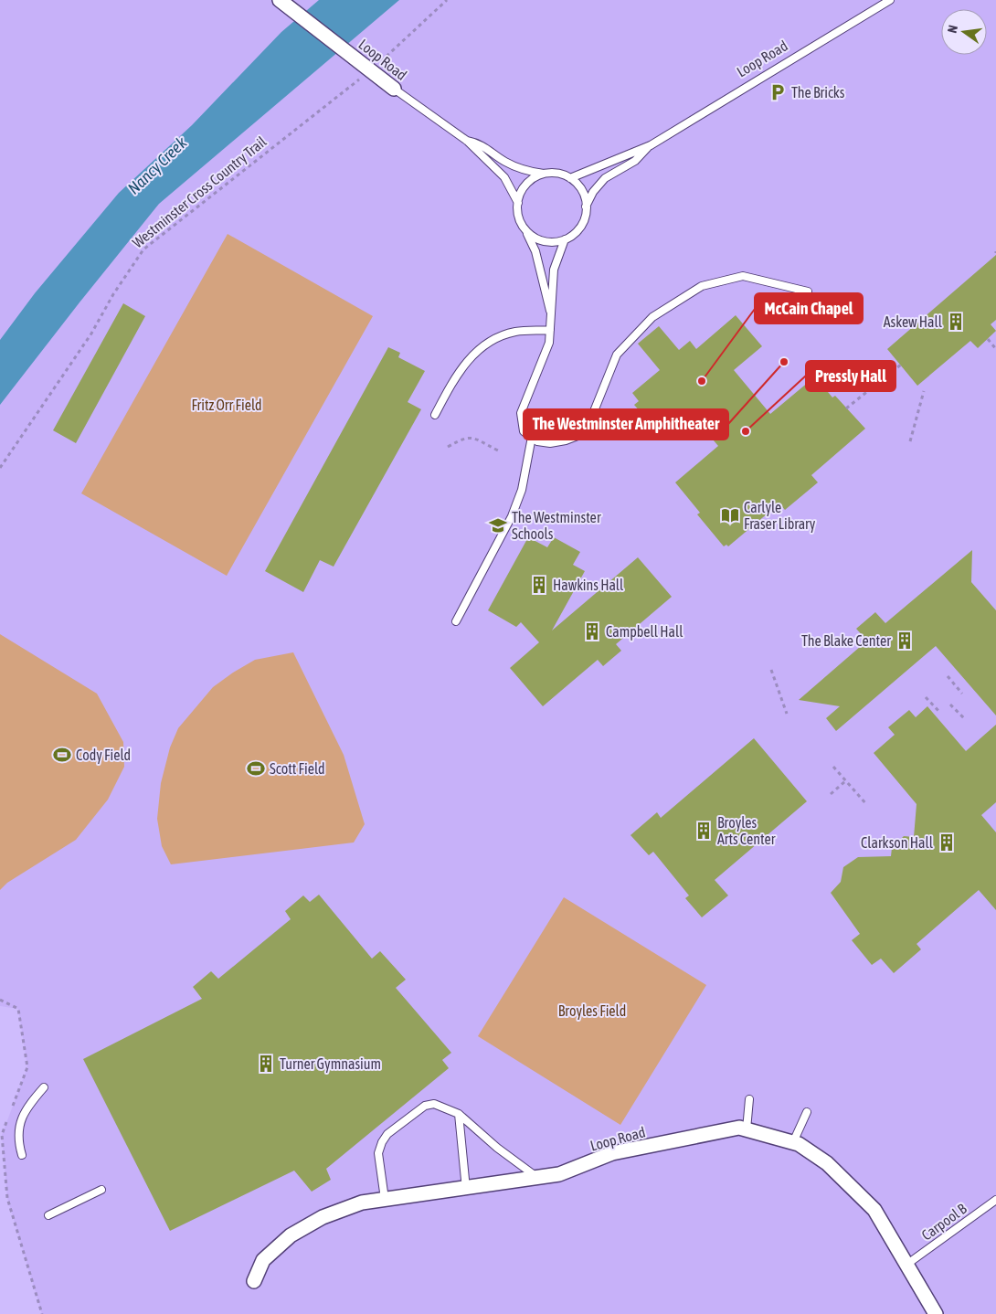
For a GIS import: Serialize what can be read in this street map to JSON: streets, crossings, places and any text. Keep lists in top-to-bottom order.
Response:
{
  "streets": {
    "street": ["Loop Road"],
    "lane": ["Carpool B"],
    "path": ["Westminster Cross Country Trail"]
  },
  "crossings": [
    ["Loop Road", "Westminster Cross Country Trail"],
    ["Loop Road", "Carpool B"]
  ],
  "water": ["Nancy Creek"],
  "parks": ["Fritz Orr Field", "Broyles Field"],
  "places": {
    "parking": ["The Bricks"],
    "building": [
      "Askew Hall",
      "Hawkins Hall",
      "Campbell Hall",
      "The Blake Center",
      "Broyles Arts Center",
      "Clarkson Hall",
      "Turner Gymnasium"
    ],
    "other": ["The Westminster Amphitheater", "McCain Chapel", "Pressly Hall"],
    "library": ["Carlyle Fraser Library"],
    "school or university": ["The Westminster Schools"],
    "sports": ["Cody Field", "Scott Field"]
  },
  "north": "left"
}
